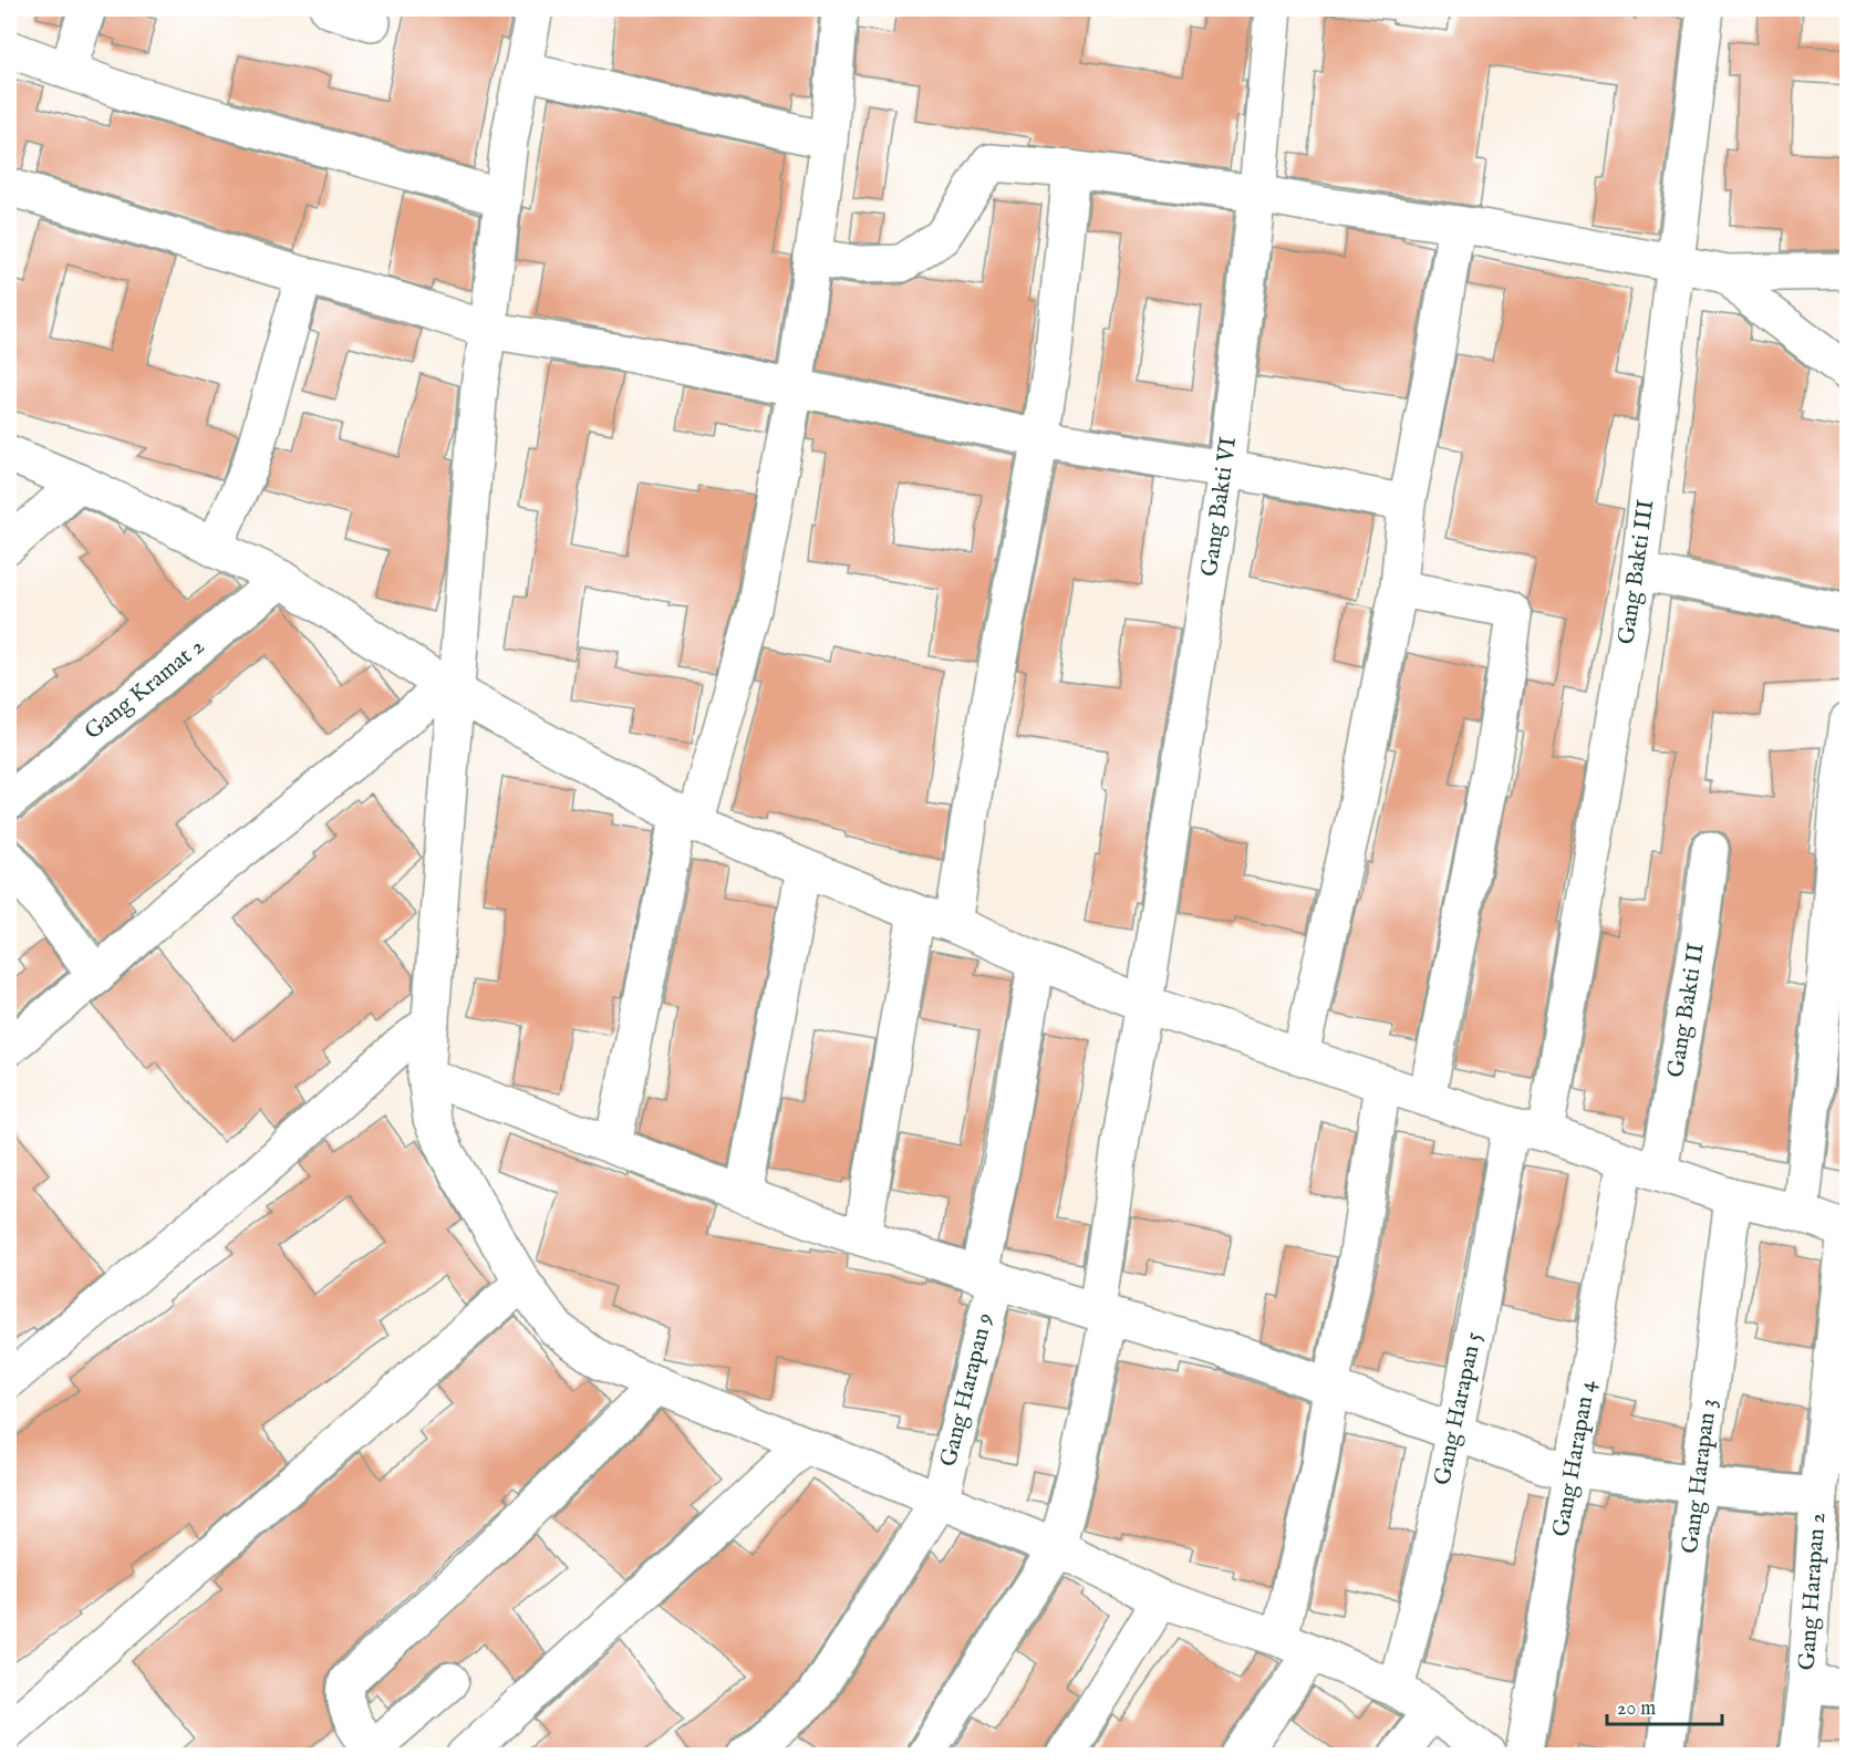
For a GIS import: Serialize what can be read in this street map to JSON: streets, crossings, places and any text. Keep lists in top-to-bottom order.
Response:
{
  "streets": {
    "street": [
      "Gang Bakti VI",
      "Gang Bakti III",
      "Gang Kramat 2",
      "Gang Bakti II",
      "Gang Harapan 9",
      "Gang Harapan 5",
      "Gang Harapan 4",
      "Gang Harapan 3",
      "Gang Harapan 2"
    ]
  },
  "scale_bar": "20 m"
}
